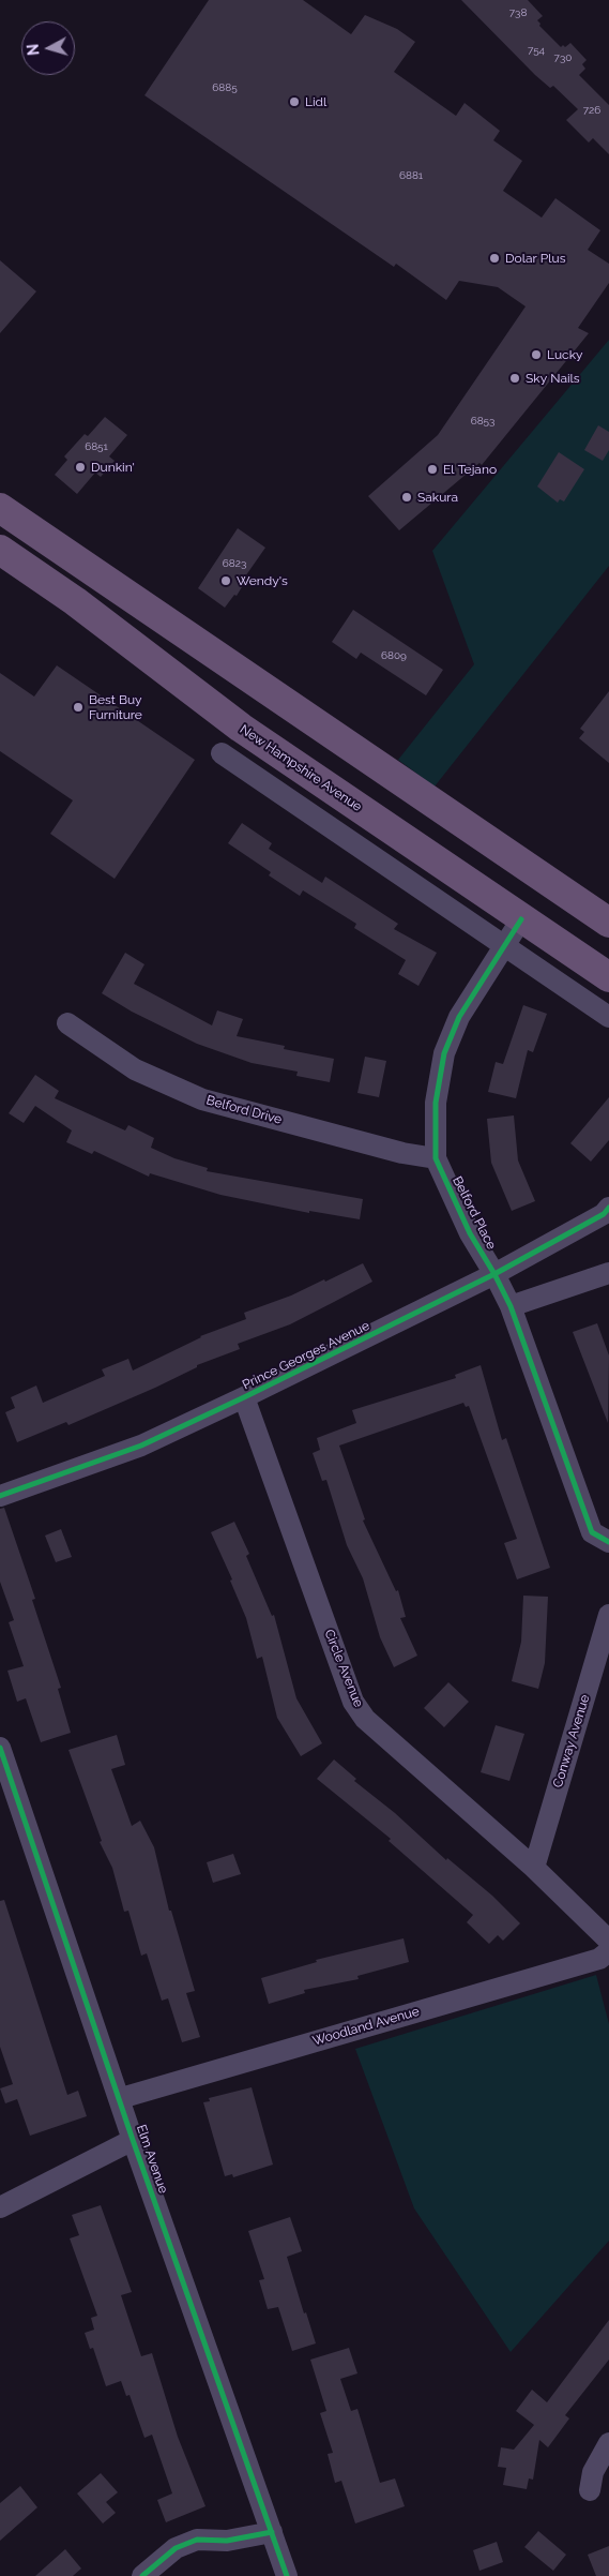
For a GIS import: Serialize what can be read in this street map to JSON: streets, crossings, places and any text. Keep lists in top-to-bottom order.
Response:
{
  "streets": {
    "main road": ["New Hampshire Avenue"],
    "street": [
      "Belford Drive",
      "Belford Place",
      "Prince Georges Avenue",
      "Circle Avenue",
      "Conway Avenue",
      "Woodland Avenue",
      "Elm Avenue"
    ]
  },
  "crossings": [
    ["New Hampshire Avenue", "Belford Place"],
    ["Belford Drive", "Belford Place"],
    ["Belford Place", "Prince Georges Avenue"],
    ["Prince Georges Avenue", "Circle Avenue"],
    ["Circle Avenue", "Conway Avenue"],
    ["Woodland Avenue", "Elm Avenue"]
  ],
  "places": [
    "Lidl",
    "Dolar Plus",
    "Lucky",
    "Sky Nails",
    "Dunkin'",
    "El Tejano",
    "Sakura",
    "Wendy's",
    "Best Buy Furniture"
  ],
  "house_numbers": [
    "738",
    "754",
    "730",
    "6885",
    "726",
    "6881",
    "6853",
    "6851",
    "6823",
    "6809"
  ],
  "north": "left"
}
